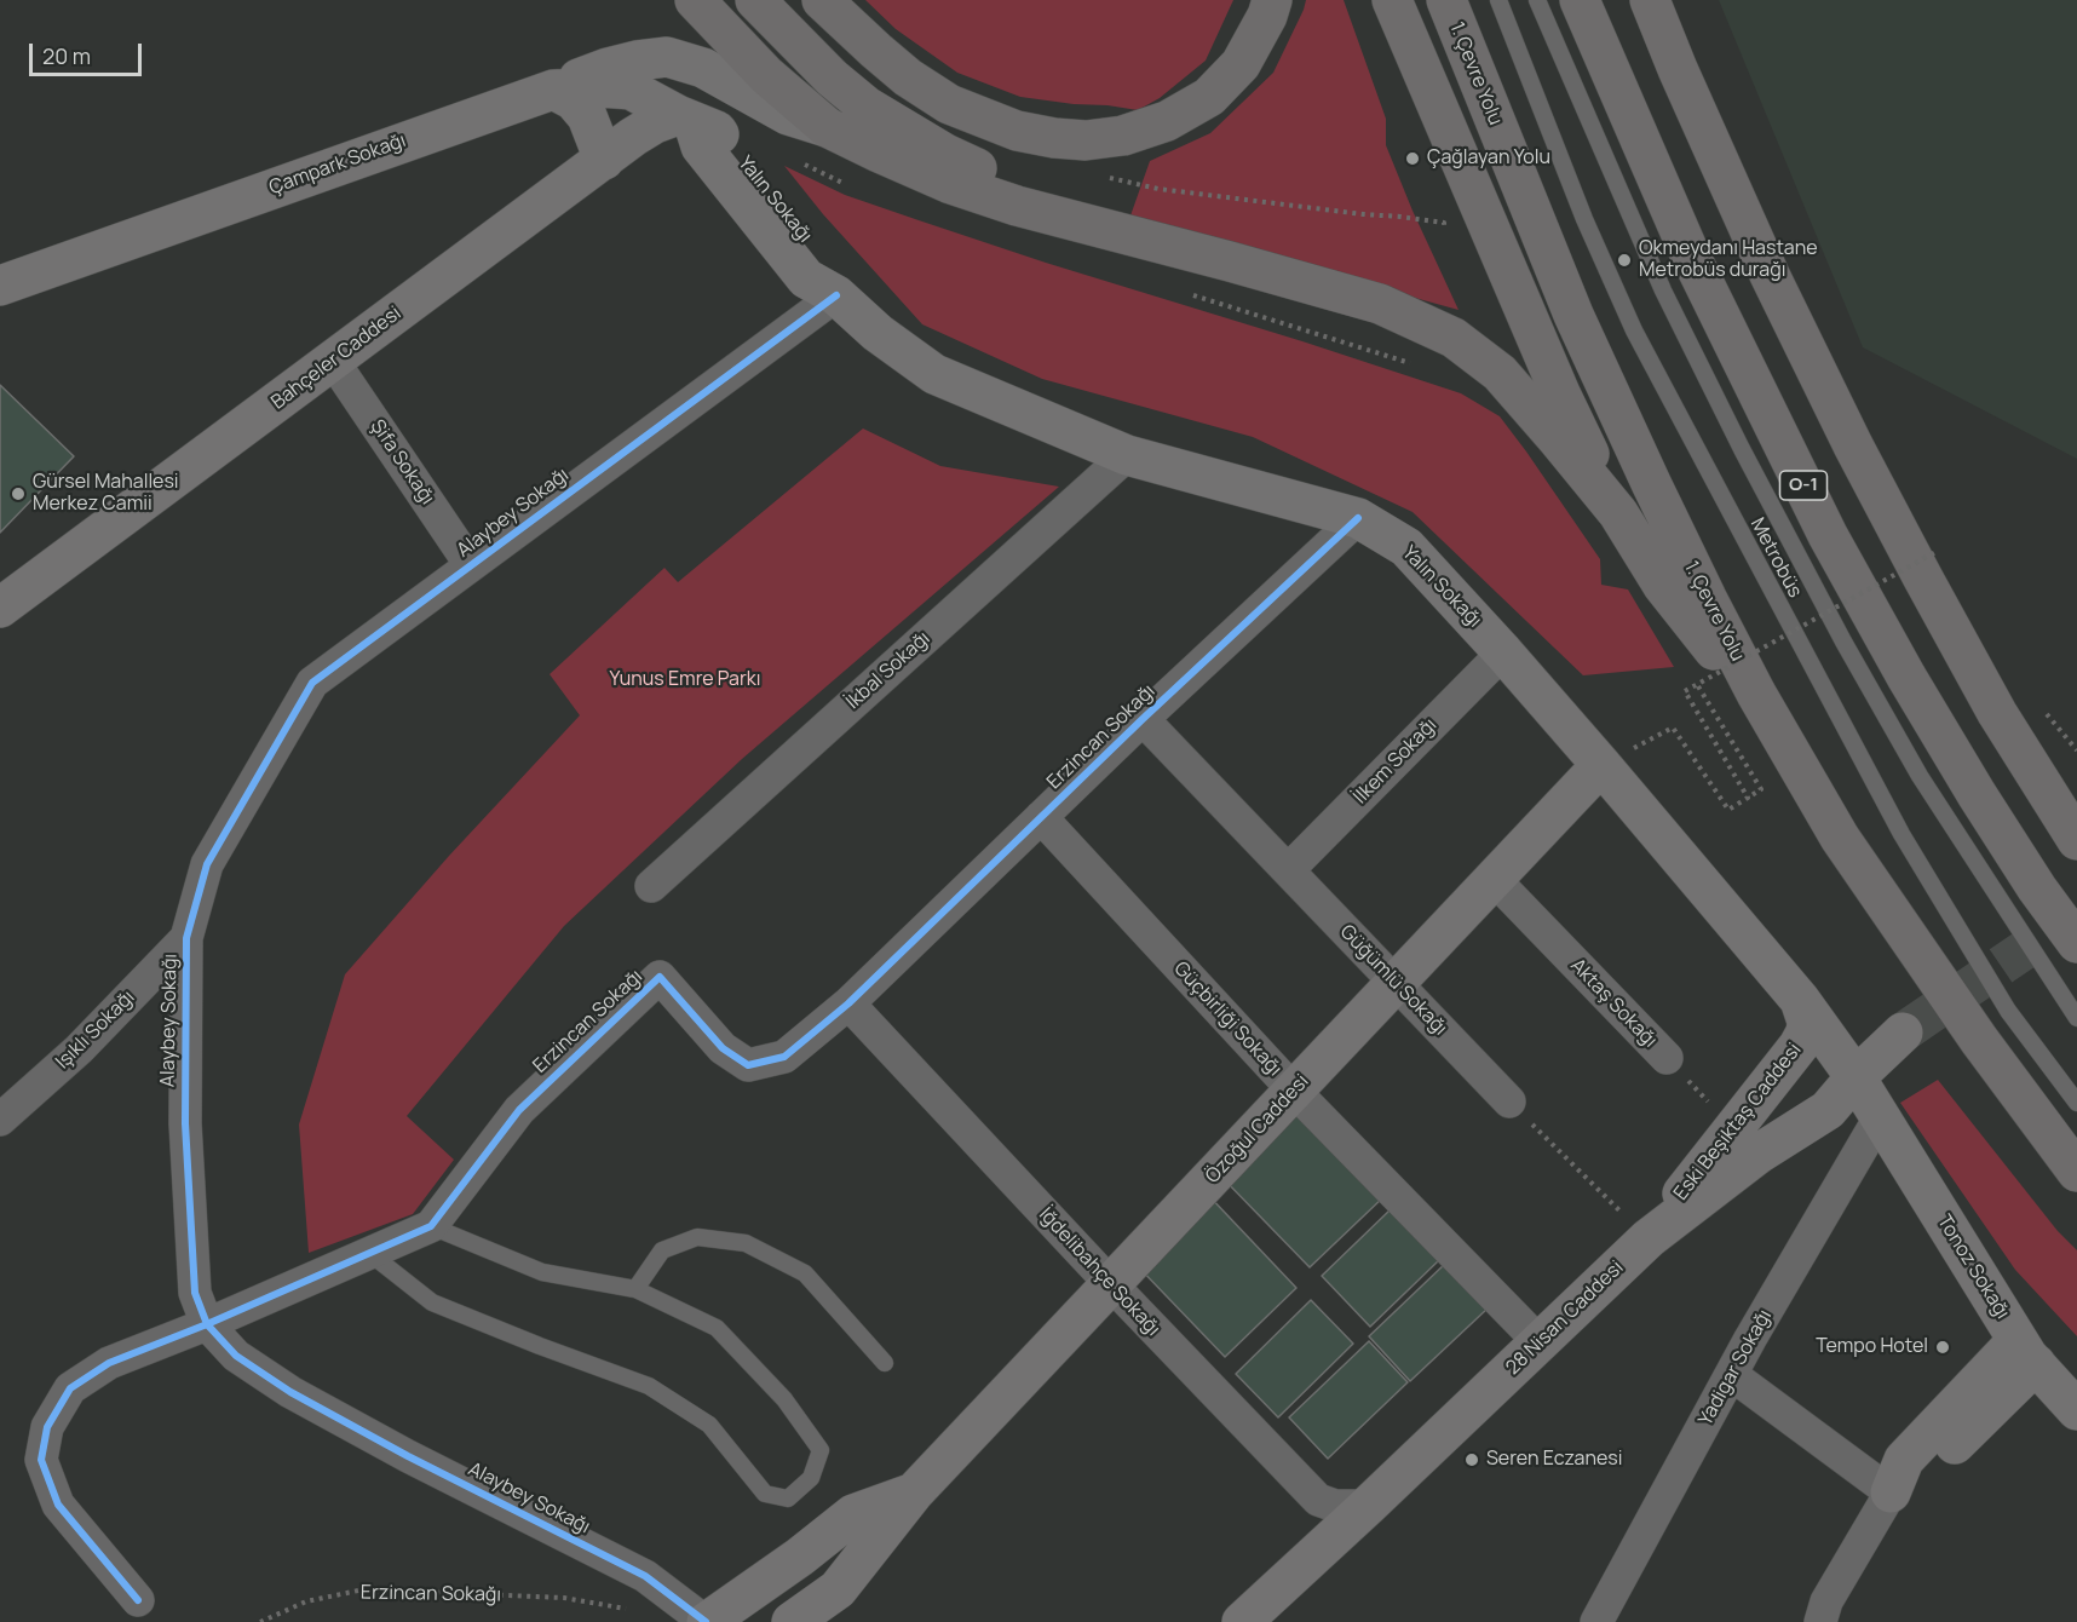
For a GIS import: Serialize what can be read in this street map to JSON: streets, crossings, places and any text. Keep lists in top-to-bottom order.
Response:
{
  "streets": {
    "highway": ["1. Çevre Yolu", "O-1"],
    "main road": [
      "Çampark Sokağı",
      "Yalın Sokağı",
      "Bahçeler Caddesi",
      "Eski Beşiktaş Caddesi",
      "Özoğul Caddesi",
      "Tonoz Sokağı",
      "28 Nisan Caddesi"
    ],
    "street": [
      "Şifa Sokağı",
      "Alaybey Sokağı",
      "İkbal Sokağı",
      "Erzincan Sokağı",
      "İlkem Sokağı",
      "Güğümlü Sokağı",
      "Aktaş Sokağı",
      "Güçbirliği Sokağı",
      "Işıklı Sokağı",
      "İğdelibahçe Sokağı",
      "Yadigar Sokağı"
    ],
    "lane": ["Metrobüs"]
  },
  "crossings": [
    ["Çampark Sokağı", "Yalın Sokağı"],
    ["Çampark Sokağı", "Bahçeler Caddesi"],
    ["Yalın Sokağı", "Bahçeler Caddesi"],
    ["Yalın Sokağı", "Alaybey Sokağı"],
    ["Yalın Sokağı", "İkbal Sokağı"],
    ["Yalın Sokağı", "Erzincan Sokağı"],
    ["Yalın Sokağı", "İlkem Sokağı"],
    ["Yalın Sokağı", "Eski Beşiktaş Caddesi"],
    ["Yalın Sokağı", "Özoğul Caddesi"],
    ["Yalın Sokağı", "Tonoz Sokağı"],
    ["Yalın Sokağı", "28 Nisan Caddesi"],
    ["Bahçeler Caddesi", "Şifa Sokağı"],
    ["Şifa Sokağı", "Alaybey Sokağı"],
    ["Alaybey Sokağı", "Erzincan Sokağı"],
    ["Alaybey Sokağı", "Işıklı Sokağı"],
    ["Erzincan Sokağı", "Güğümlü Sokağı"],
    ["Erzincan Sokağı", "Güçbirliği Sokağı"],
    ["Erzincan Sokağı", "İğdelibahçe Sokağı"],
    ["İlkem Sokağı", "Güğümlü Sokağı"],
    ["Güğümlü Sokağı", "Özoğul Caddesi"],
    ["Aktaş Sokağı", "Eski Beşiktaş Caddesi"],
    ["Aktaş Sokağı", "Özoğul Caddesi"],
    ["Güçbirliği Sokağı", "Özoğul Caddesi"],
    ["Güçbirliği Sokağı", "28 Nisan Caddesi"],
    ["Eski Beşiktaş Caddesi", "28 Nisan Caddesi"],
    ["Özoğul Caddesi", "İğdelibahçe Sokağı"],
    ["Tonoz Sokağı", "28 Nisan Caddesi"],
    ["Tonoz Sokağı", "Yadigar Sokağı"],
    ["İğdelibahçe Sokağı", "28 Nisan Caddesi"]
  ],
  "parks": ["Yunus Emre Parkı"],
  "places": [
    "Çağlayan Yolu",
    "Okmeydanı Hastane Metrobüs durağı",
    "Gürsel Mahallesi Merkez Camii",
    "Tempo Hotel",
    "Seren Eczanesi"
  ],
  "scale_bar": "20 m"
}
